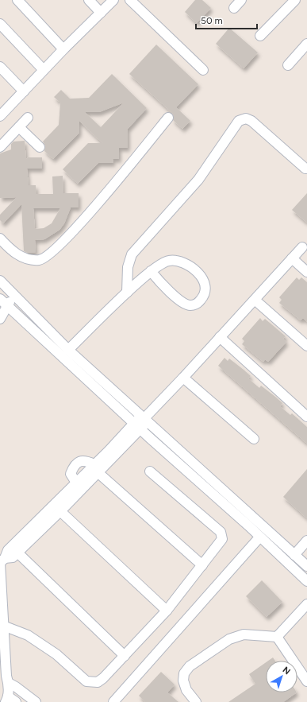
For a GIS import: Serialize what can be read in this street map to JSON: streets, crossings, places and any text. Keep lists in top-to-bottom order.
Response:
{
  "scale_bar": "50 m",
  "north": "top right"
}
